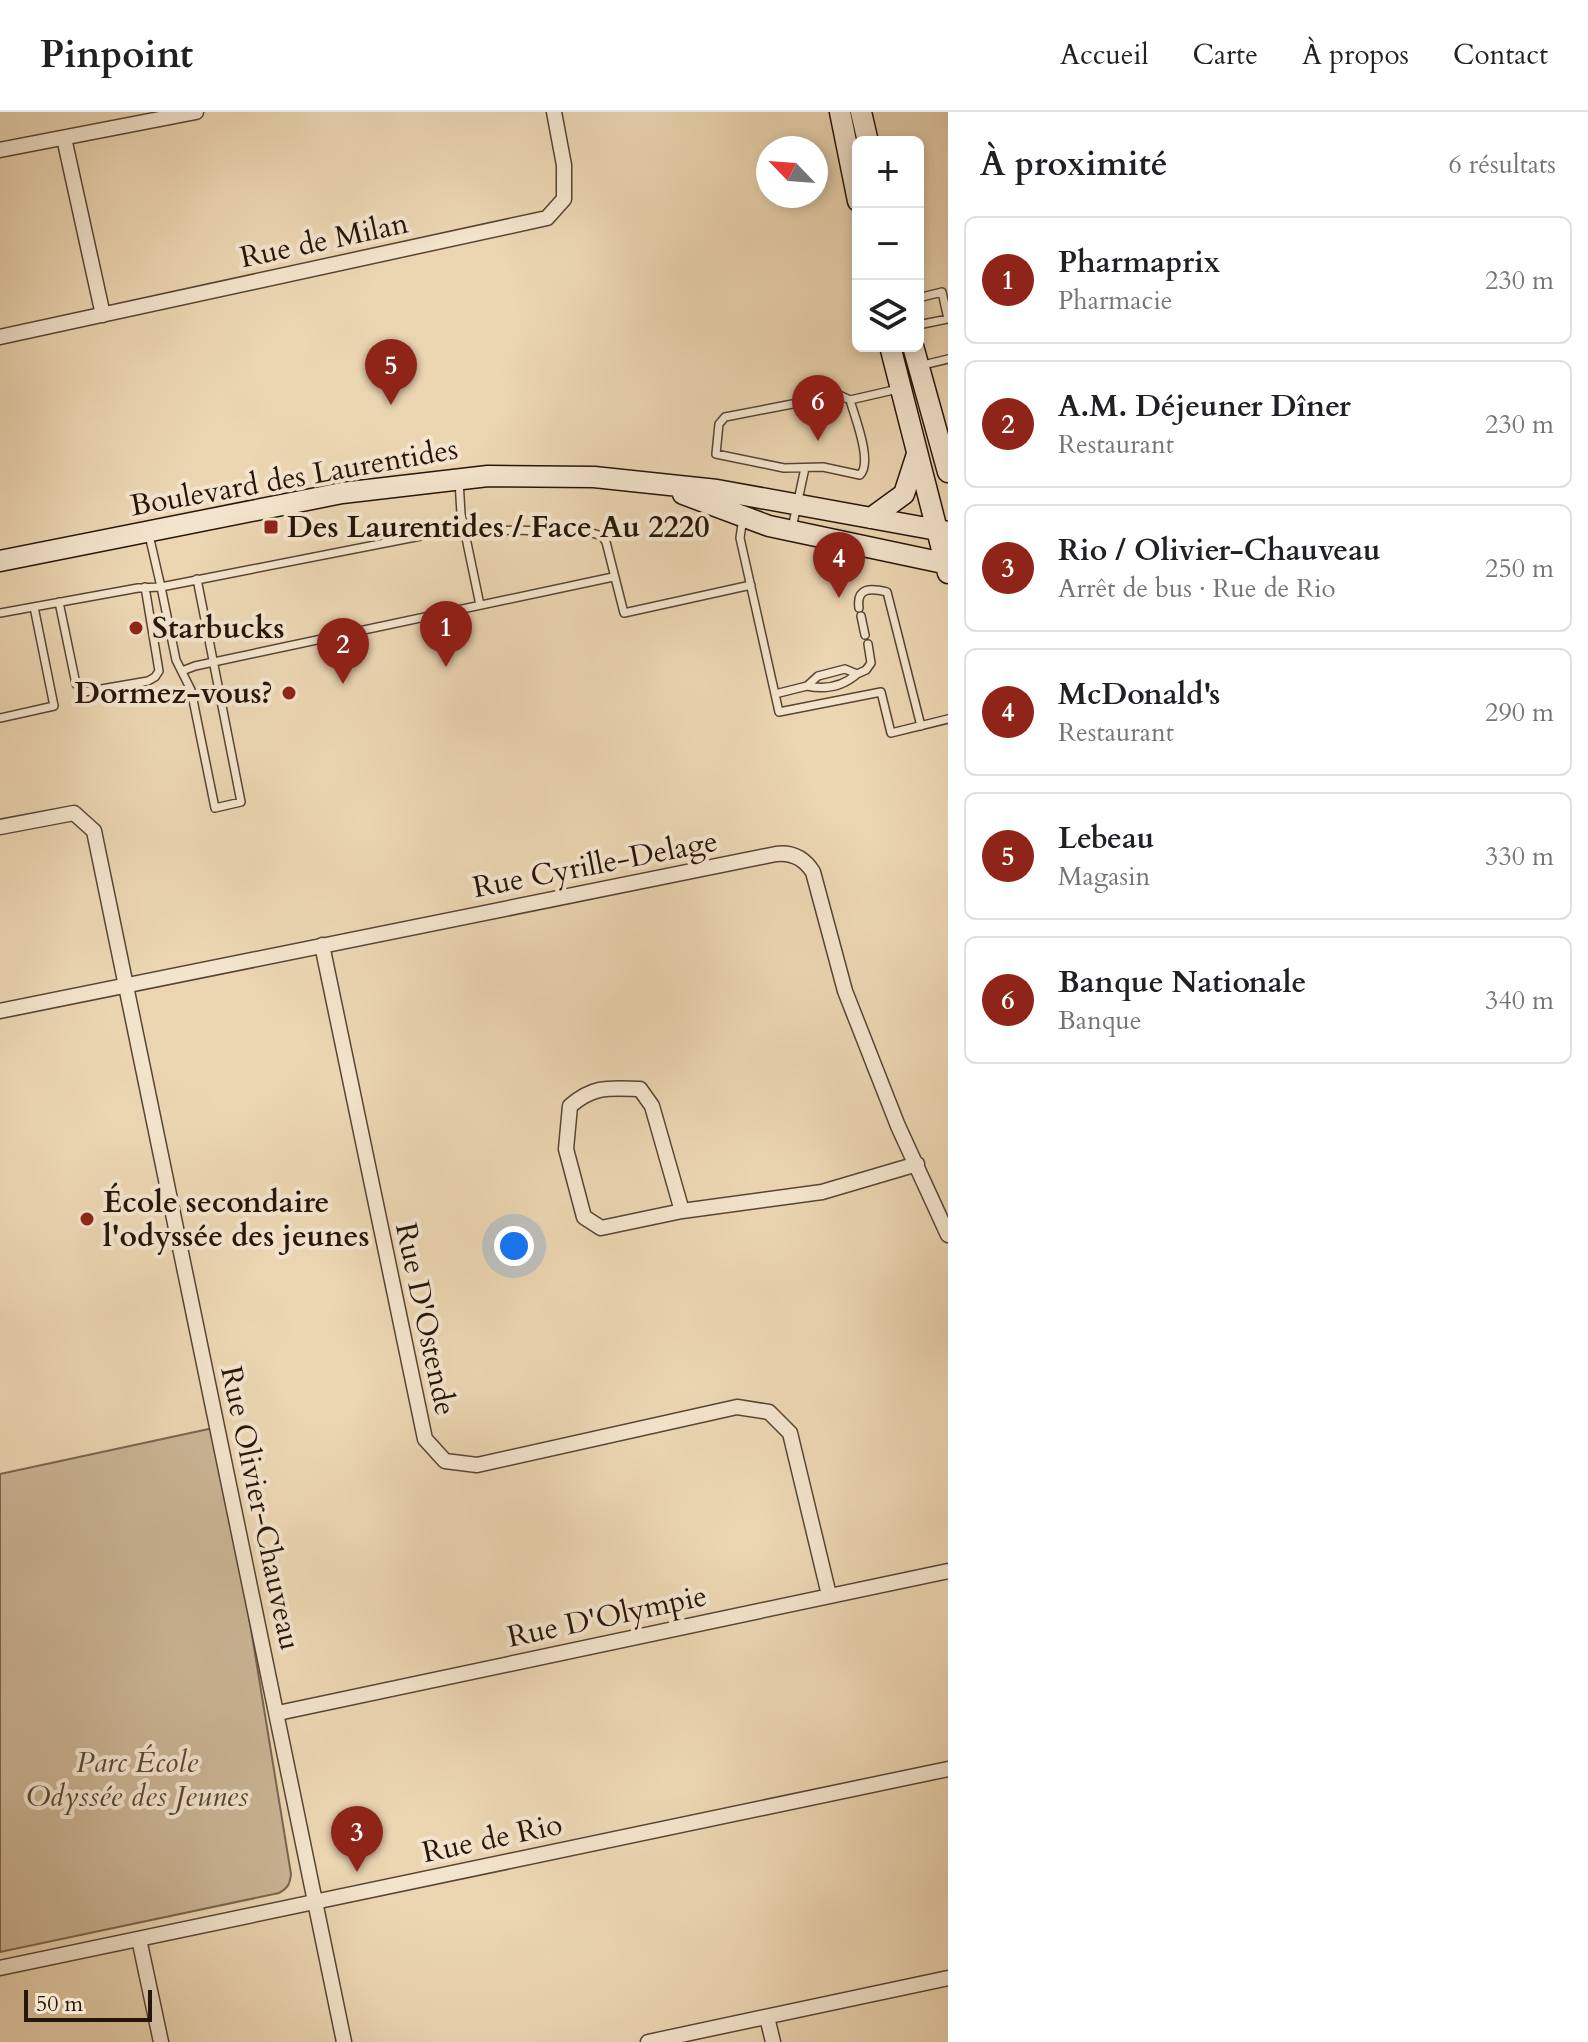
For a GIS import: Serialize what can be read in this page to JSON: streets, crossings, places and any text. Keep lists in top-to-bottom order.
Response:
{
  "streets": {
    "main road": ["Boulevard des Laurentides"],
    "street": [
      "Rue de Milan",
      "Rue Cyrille-Delage",
      "Rue D'Ostende",
      "Rue Olivier-Chauveau",
      "Rue D'Olympie",
      "Rue de Rio"
    ]
  },
  "crossings": [
    ["Rue Cyrille-Delage", "Rue D'Ostende"],
    ["Rue Cyrille-Delage", "Rue Olivier-Chauveau"],
    ["Rue D'Ostende", "Rue D'Olympie"],
    ["Rue Olivier-Chauveau", "Rue D'Olympie"],
    ["Rue Olivier-Chauveau", "Rue de Rio"]
  ],
  "parks": ["Parc École Odyssée des Jeunes"],
  "places": {
    "transit": ["Des Laurentides / Face Au 2220"],
    "other": ["Starbucks", "Dormez-vous?", "École secondaire l'odyssée des jeunes"]
  },
  "scale_bar": "50 m",
  "north": "top left",
  "page": {
    "header": "Pinpoint",
    "nav": [
      "Accueil",
      "Carte",
      "À propos",
      "Contact"
    ],
    "heading": ["À proximité", "6 résultats"],
    "map_buttons": ["+", "−"],
    "list": [
      {
        "mark": "1",
        "name": "Pharmaprix",
        "note": "Pharmacie",
        "value": "230 m"
      },
      {
        "mark": "2",
        "name": "A.M. Déjeuner Dîner",
        "note": "Restaurant",
        "value": "230 m"
      },
      {
        "mark": "3",
        "name": "Rio / Olivier-Chauveau",
        "note": "Arrêt de bus · Rue de Rio",
        "value": "250 m"
      },
      {
        "mark": "4",
        "name": "McDonald's",
        "note": "Restaurant",
        "value": "290 m"
      },
      {
        "mark": "5",
        "name": "Lebeau",
        "note": "Magasin",
        "value": "330 m"
      },
      {
        "mark": "6",
        "name": "Banque Nationale",
        "note": "Banque",
        "value": "340 m"
      }
    ],
    "pins": [
      "5",
      "6",
      "4",
      "1",
      "2",
      "3"
    ],
    "scale": "50 m"
  }
}
